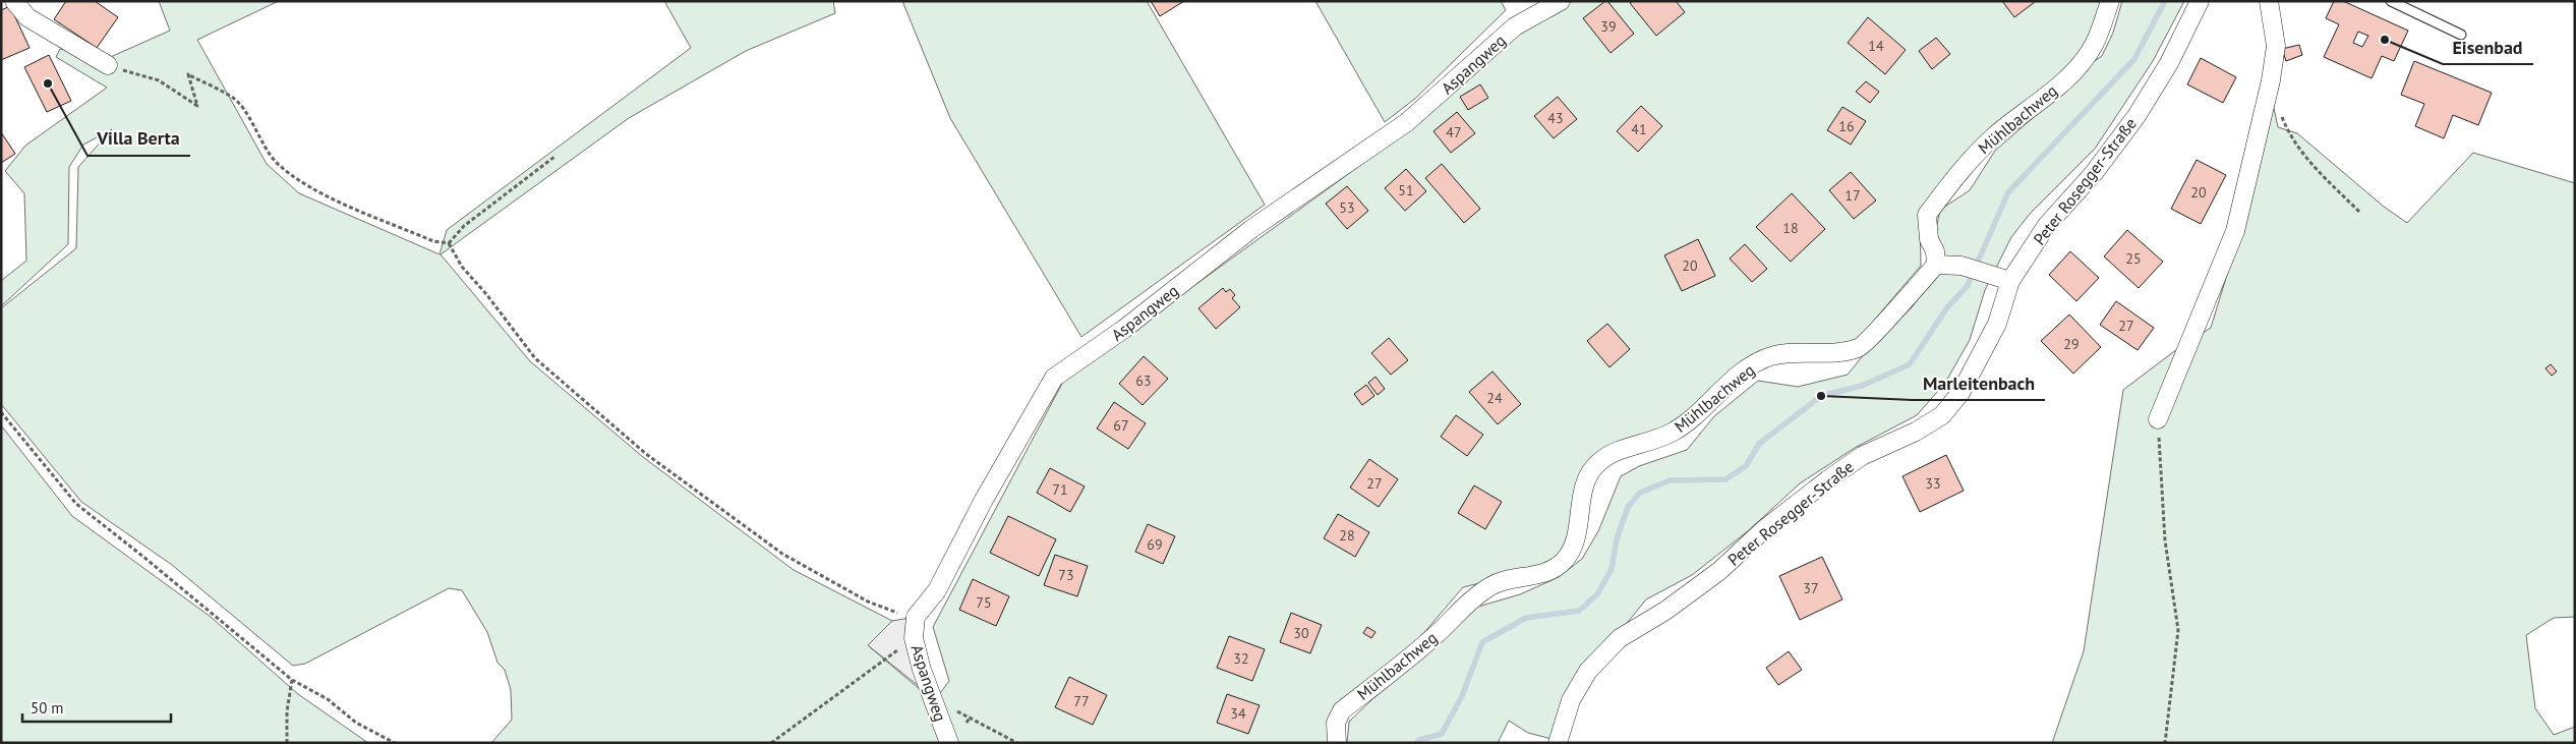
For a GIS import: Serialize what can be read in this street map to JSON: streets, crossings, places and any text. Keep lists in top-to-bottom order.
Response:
{
  "streets": {
    "street": ["Aspangweg", "Mühlbachweg", "Peter Rosegger-Straße"]
  },
  "places": ["Eisenbad", "Villa Berta", "Marleitenbach"],
  "house_numbers": [
    "39",
    "14",
    "43",
    "16",
    "41",
    "47",
    "51",
    "20",
    "17",
    "53",
    "18",
    "25",
    "20",
    "27",
    "29",
    "63",
    "24",
    "67",
    "27",
    "33",
    "71",
    "28",
    "69",
    "73",
    "37",
    "75",
    "30",
    "32",
    "77",
    "34"
  ],
  "scale_bar": "50 m"
}
